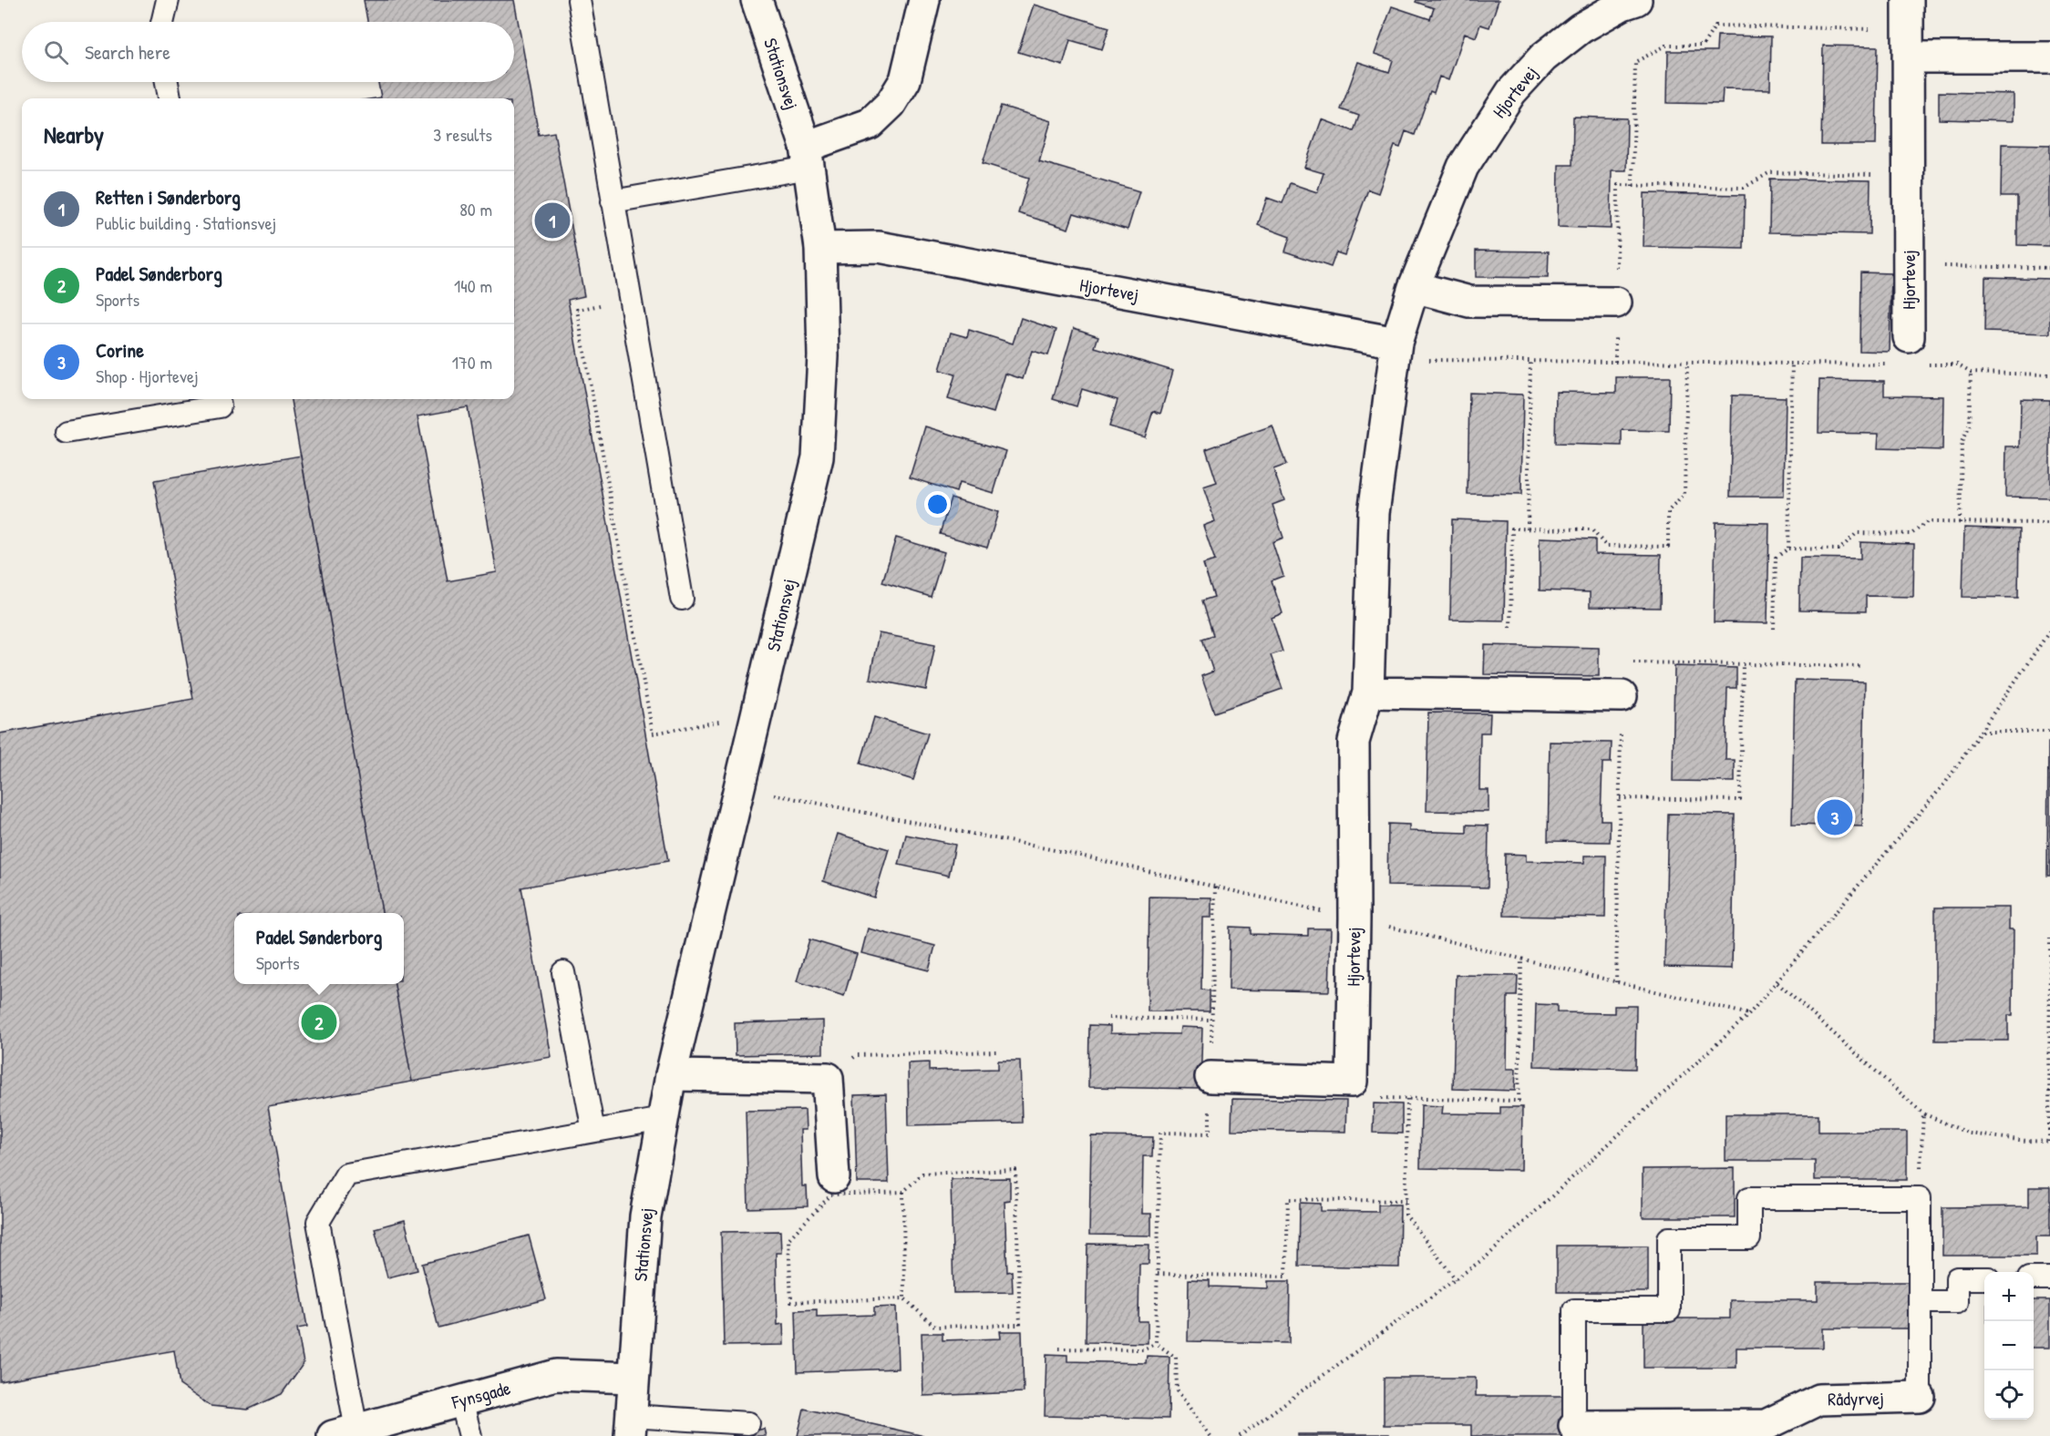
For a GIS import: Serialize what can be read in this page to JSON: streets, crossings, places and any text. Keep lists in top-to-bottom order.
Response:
{
  "streets": {
    "street": [
      "Stationsvej",
      "Hjortevej",
      "Fynsgade",
      "Rådyrvej"
    ]
  },
  "crossings": [
    ["Stationsvej", "Hjortevej"],
    ["Stationsvej", "Fynsgade"]
  ],
  "page": {
    "search": "Search here",
    "heading": ["Nearby", "3 results"],
    "list": [
      {
        "mark": "1",
        "name": "Retten i Sønderborg",
        "note": "Public building · Stationsvej",
        "value": "80 m"
      },
      {
        "mark": "2",
        "name": "Padel Sønderborg",
        "note": "Sports",
        "value": "140 m"
      },
      {
        "mark": "3",
        "name": "Corine",
        "note": "Shop · Hjortevej",
        "value": "170 m"
      }
    ],
    "pins": ["1", "3", "2"],
    "popup": ["Padel Sønderborg", "Sports"],
    "map_buttons": ["+", "−"]
  }
}
